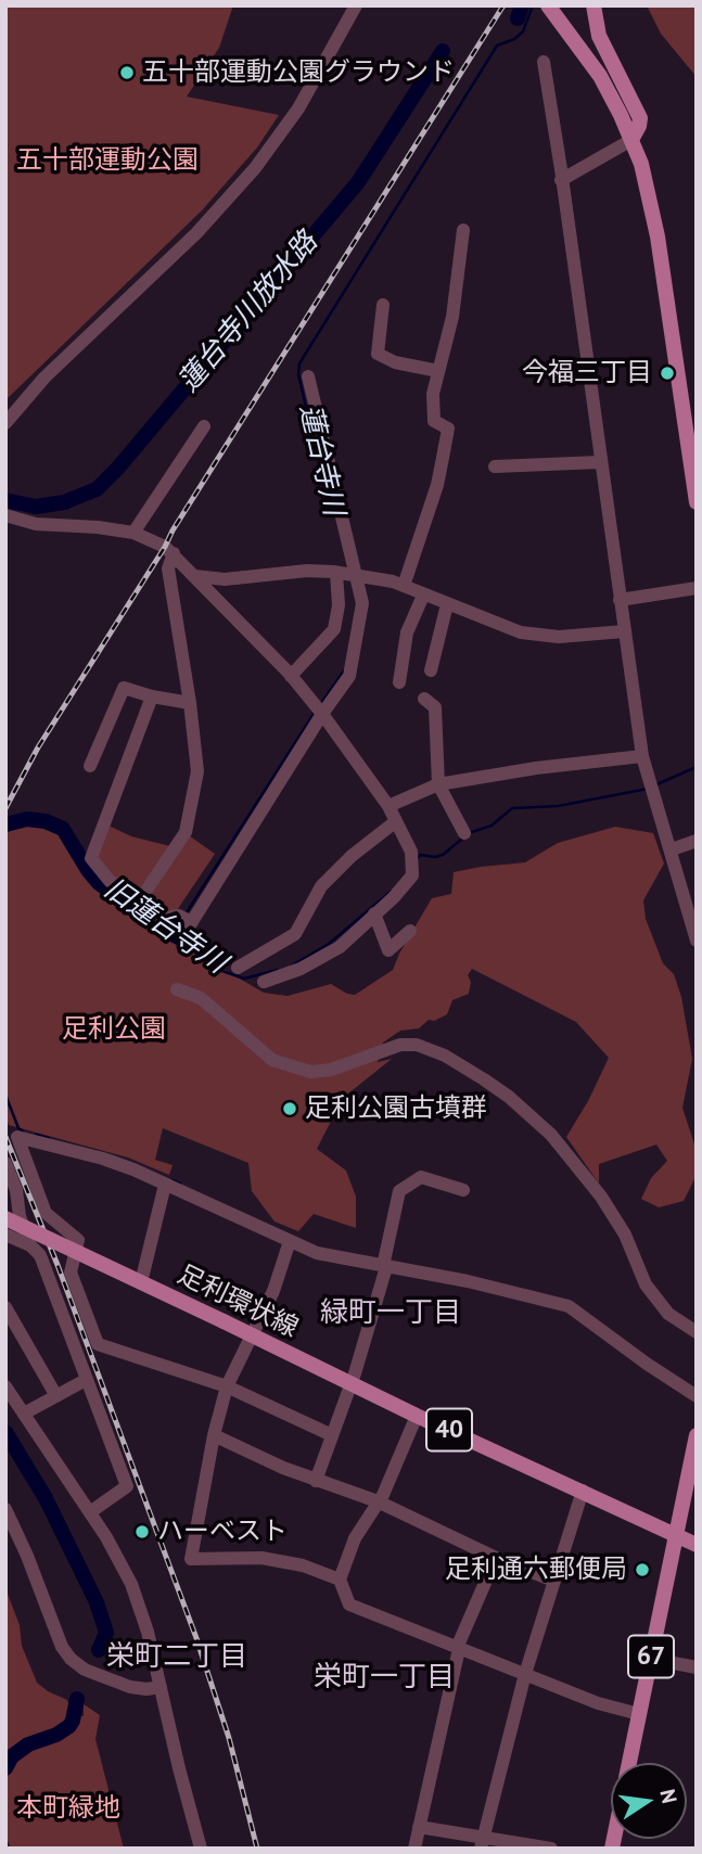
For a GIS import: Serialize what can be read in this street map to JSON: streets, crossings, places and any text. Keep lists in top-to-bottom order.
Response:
{
  "streets": {
    "main road": ["足利環状線", "40", "67"]
  },
  "crossings": [
    ["足利環状線", "67"]
  ],
  "districts": ["緑町一丁目", "栄町二丁目", "栄町一丁目"],
  "water": ["蓮台寺川放水路", "蓮台寺川", "旧蓮台寺川"],
  "parks": ["五十部運動公園", "足利公園", "本町緑地"],
  "places": [
    "五十部運動公園グラウンド",
    "今福三丁目",
    "足利公園古墳群",
    "ハーベスト",
    "足利通六郵便局"
  ],
  "north": "right"
}
